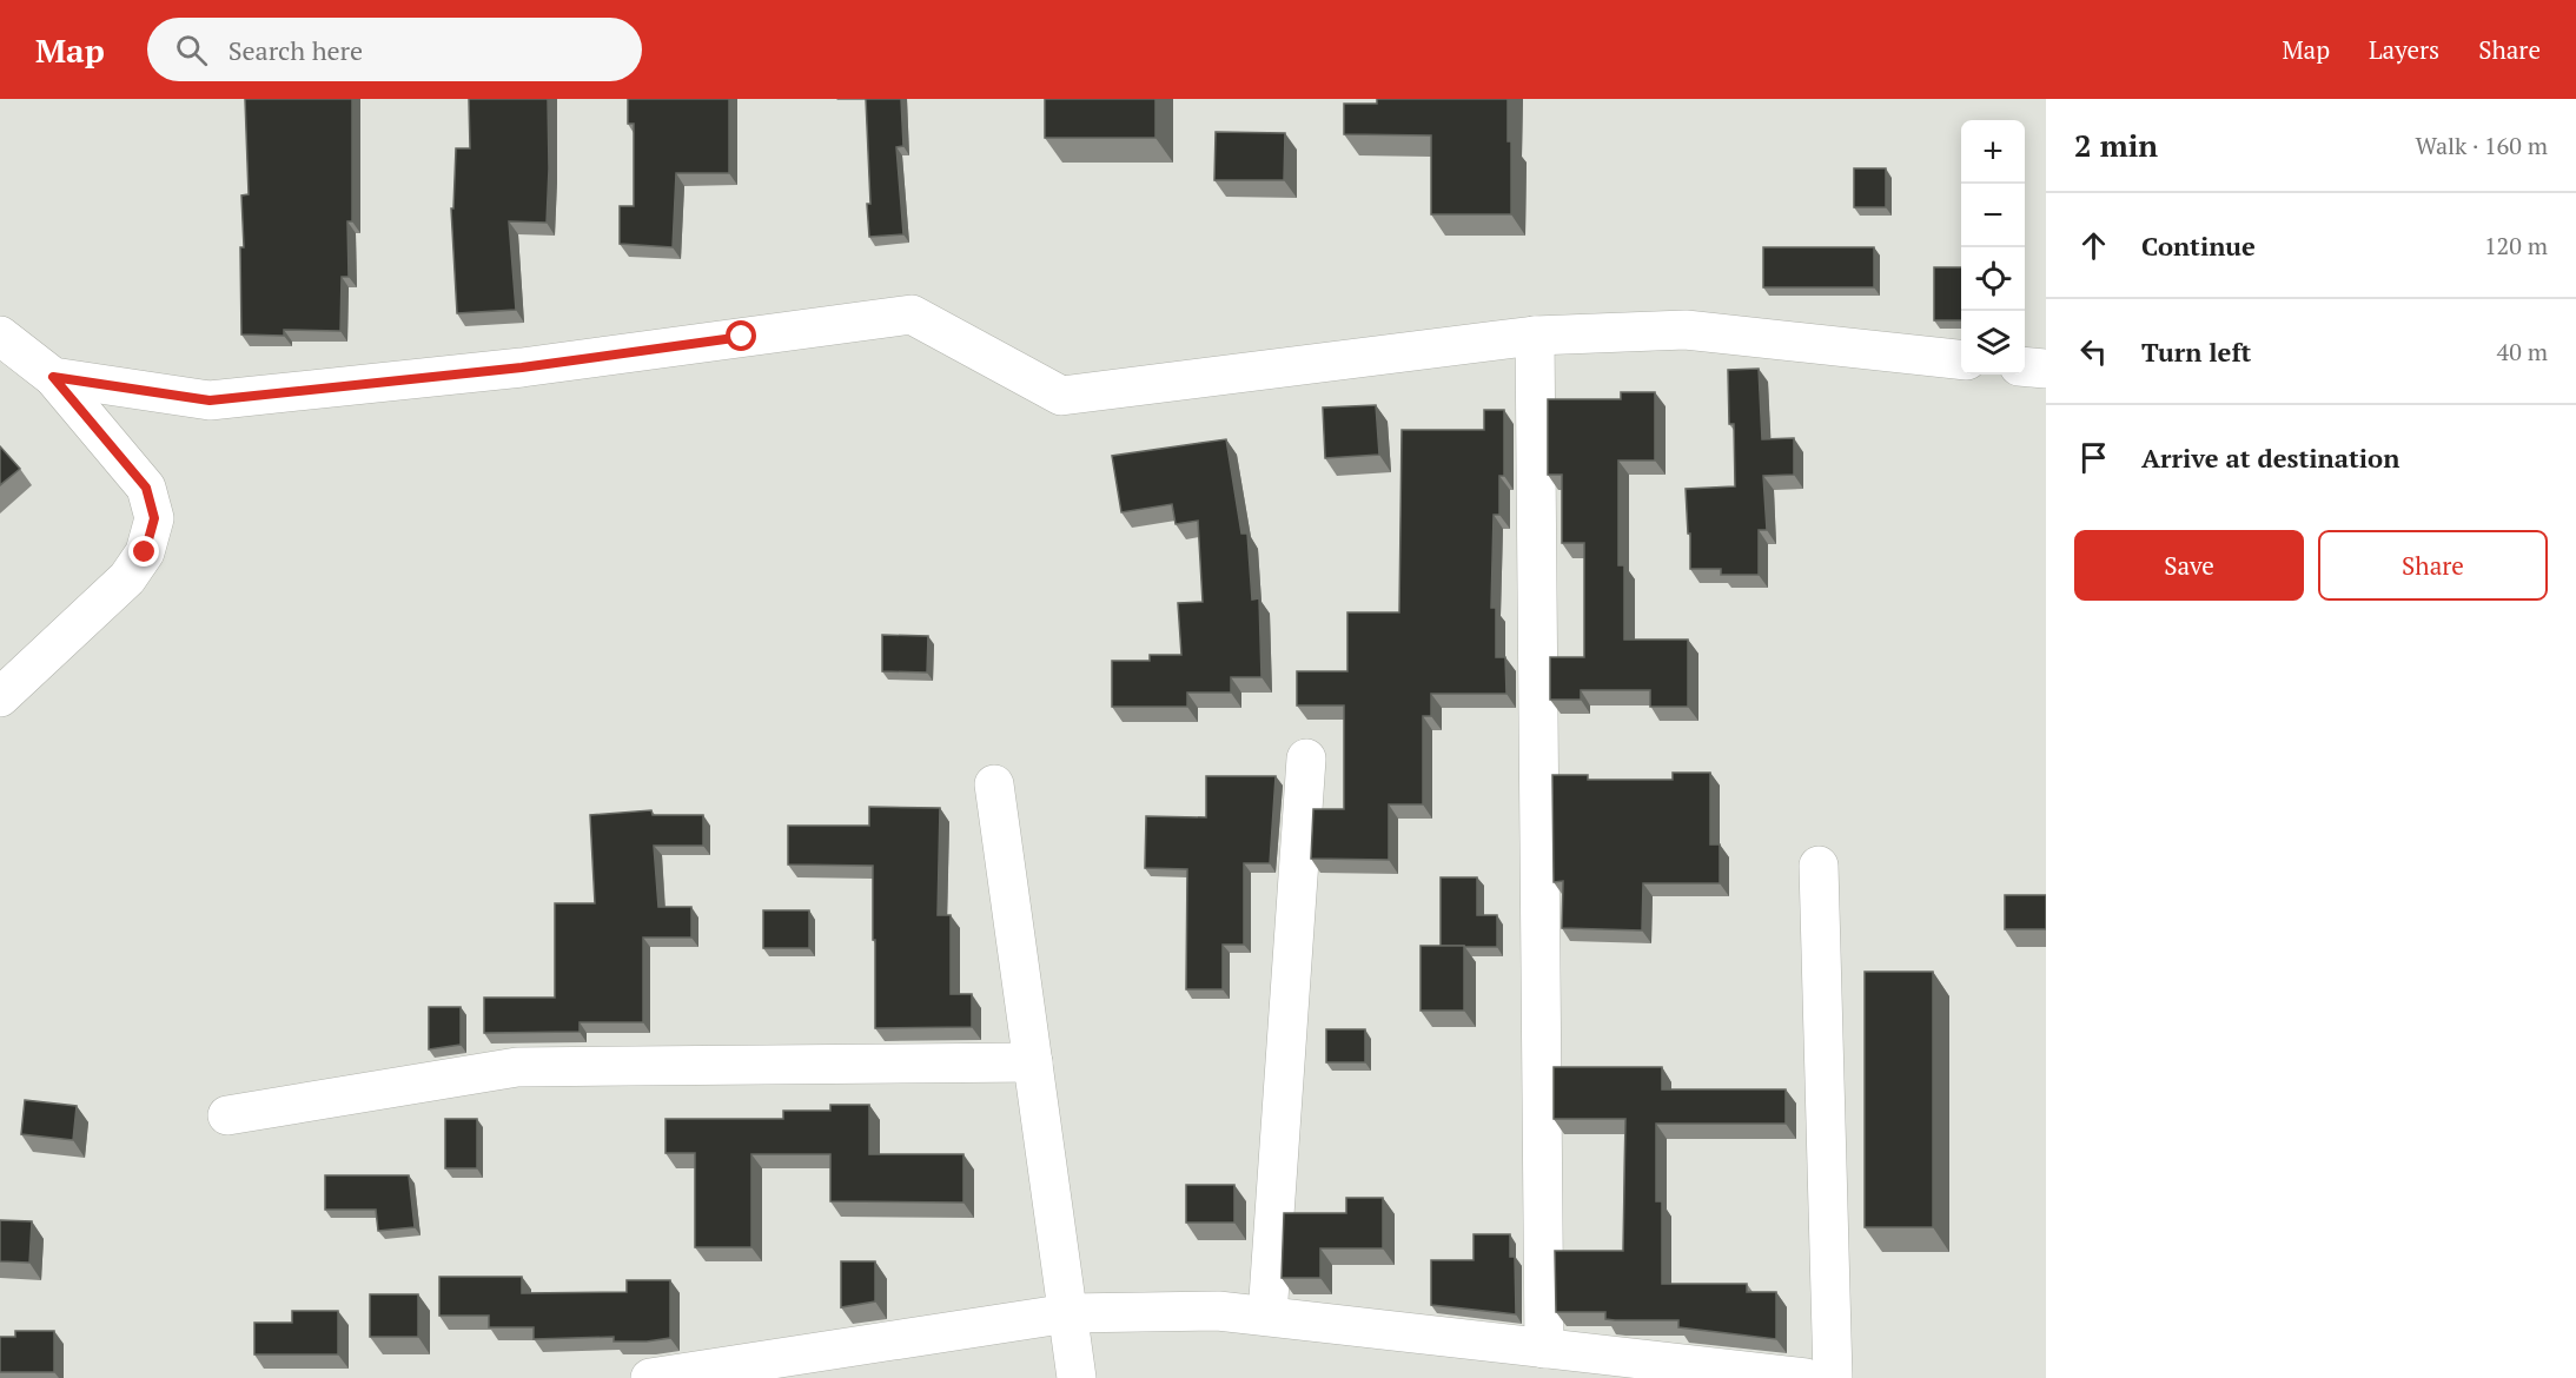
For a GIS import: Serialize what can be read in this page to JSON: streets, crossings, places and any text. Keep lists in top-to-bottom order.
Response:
{
  "page": {
    "header": "Map",
    "search": "Search here",
    "nav": ["Map", "Layers", "Share"],
    "heading": ["2 min", "Walk · 160 m"],
    "map_buttons": ["+", "−"],
    "list": [
      ["Continue", "120 m"],
      ["Turn left", "40 m"],
      "Arrive at destination"
    ],
    "buttons": ["Save", "Share"]
  }
}
